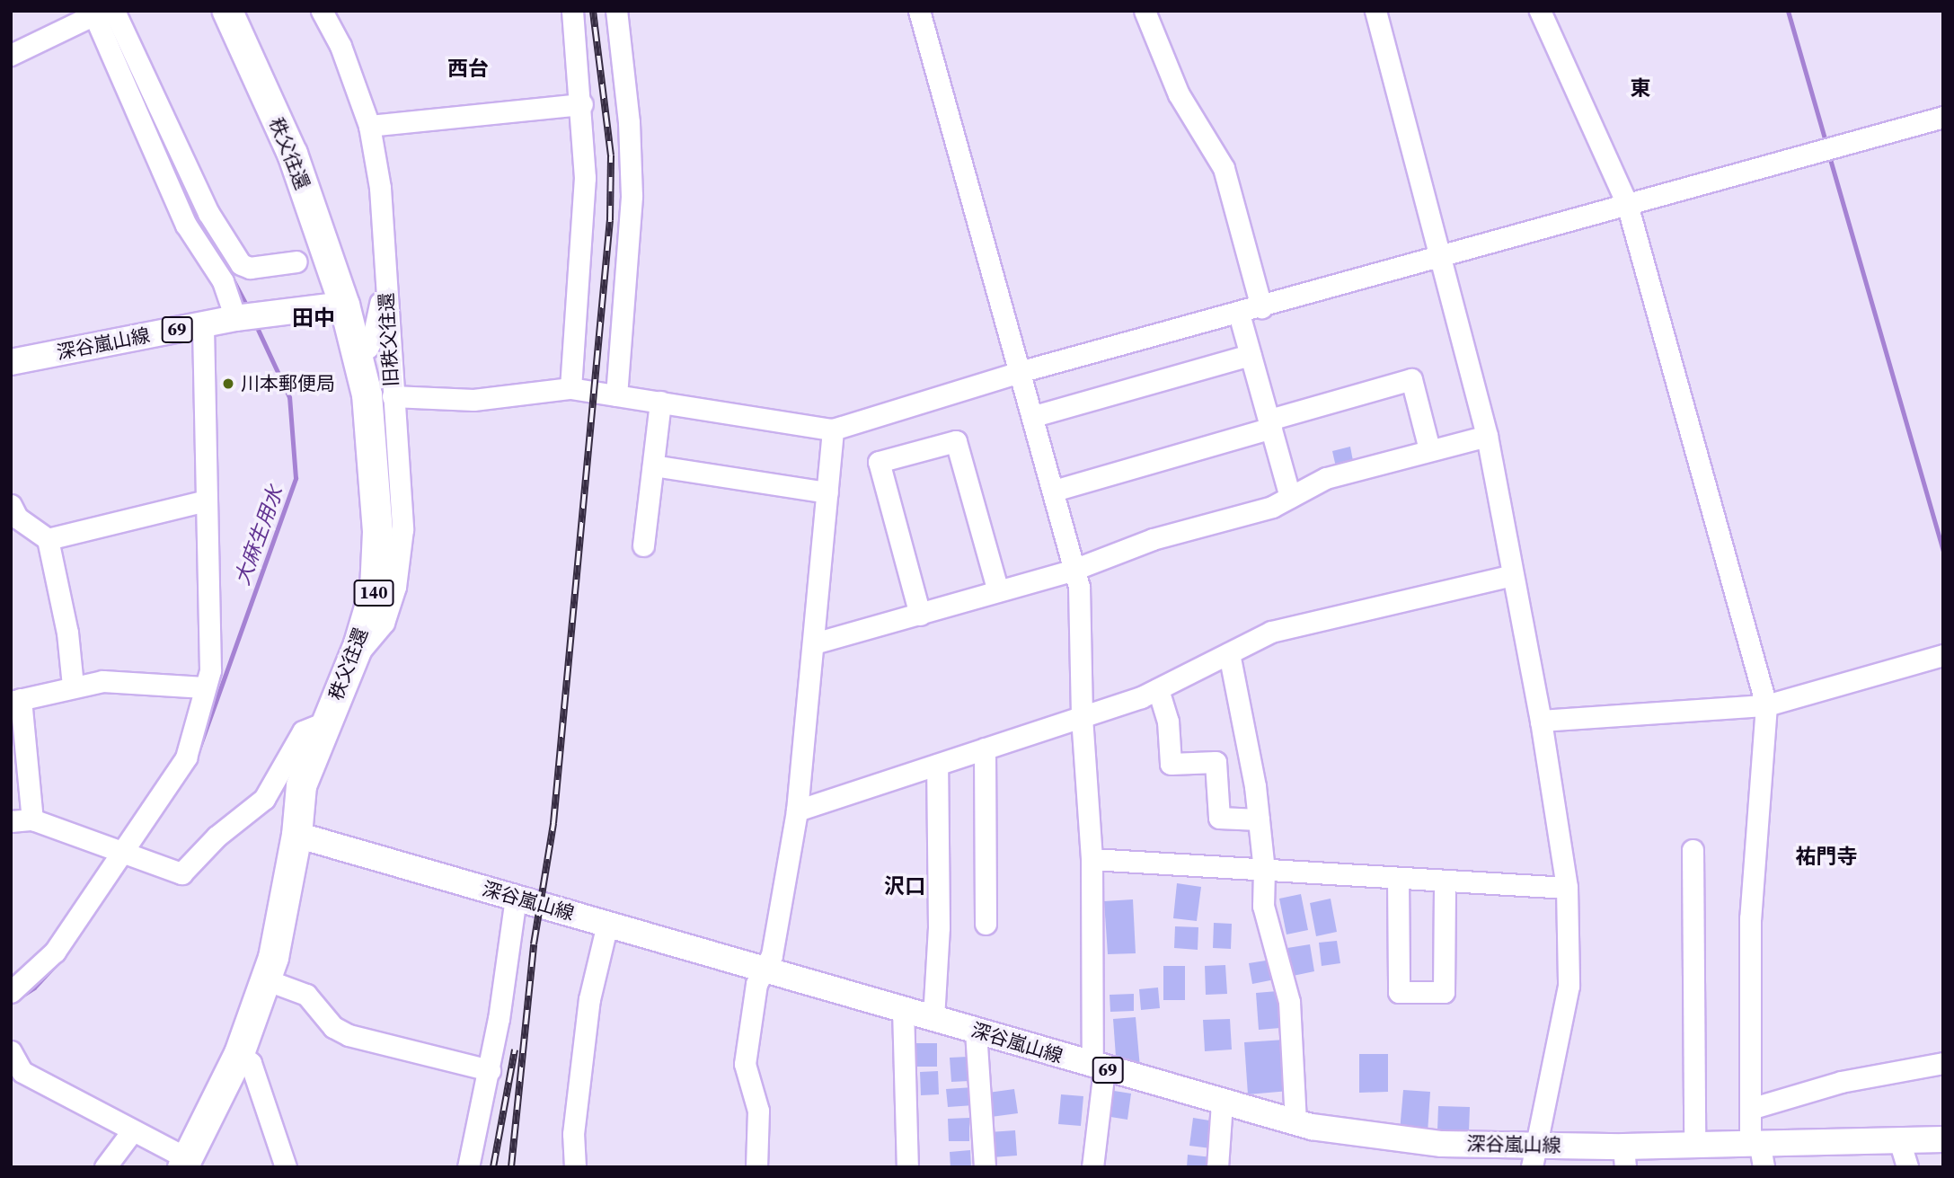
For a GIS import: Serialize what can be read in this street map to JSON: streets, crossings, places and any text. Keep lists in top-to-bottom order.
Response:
{
  "streets": {
    "highway": ["秩父往還", "140"],
    "main road": ["69", "深谷嵐山線"],
    "street": ["旧秩父往還"]
  },
  "crossings": [
    ["秩父往還", "旧秩父往還"],
    ["秩父往還", "深谷嵐山線"]
  ],
  "districts": [
    "西台",
    "東",
    "田中",
    "祐門寺",
    "沢口"
  ],
  "water": ["大麻生用水"],
  "places": ["川本郵便局"]
}
